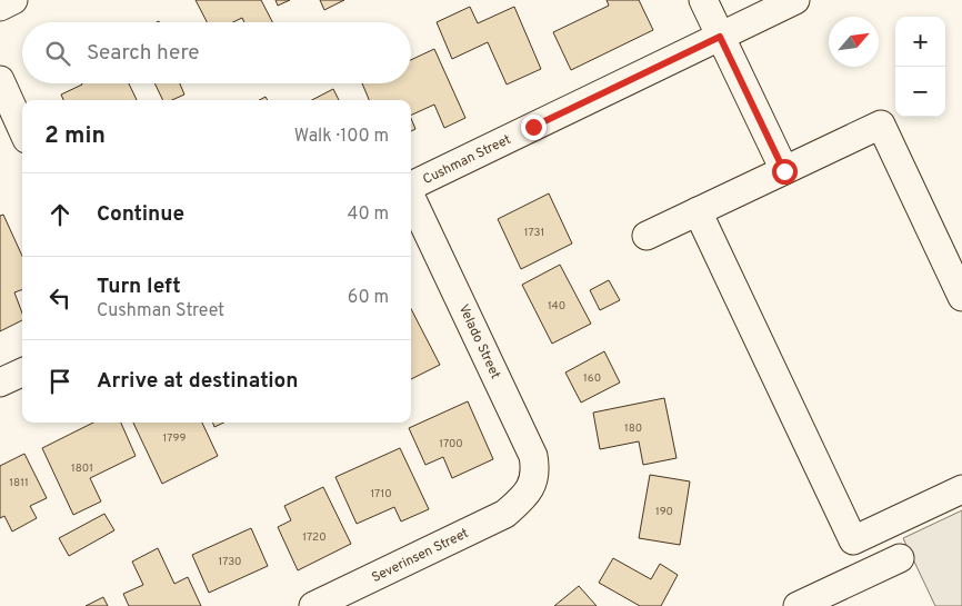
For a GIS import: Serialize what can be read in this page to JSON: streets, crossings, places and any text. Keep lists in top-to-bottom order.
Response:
{
  "streets": {
    "street": ["Cushman Street", "Velado Street", "Severinsen Street"]
  },
  "crossings": [
    ["Velado Street", "Severinsen Street"]
  ],
  "house_numbers": [
    "1731",
    "140",
    "160",
    "180",
    "1799",
    "1700",
    "1801",
    "1811",
    "1710",
    "190",
    "1720",
    "1730"
  ],
  "north": "top right",
  "page": {
    "map_buttons": ["+", "−"],
    "search": "Search here",
    "heading": ["2 min", "Walk · 100 m"],
    "list": [
      ["Continue", "40 m"],
      ["Turn left", "Cushman Street", "60 m"],
      "Arrive at destination"
    ]
  }
}
